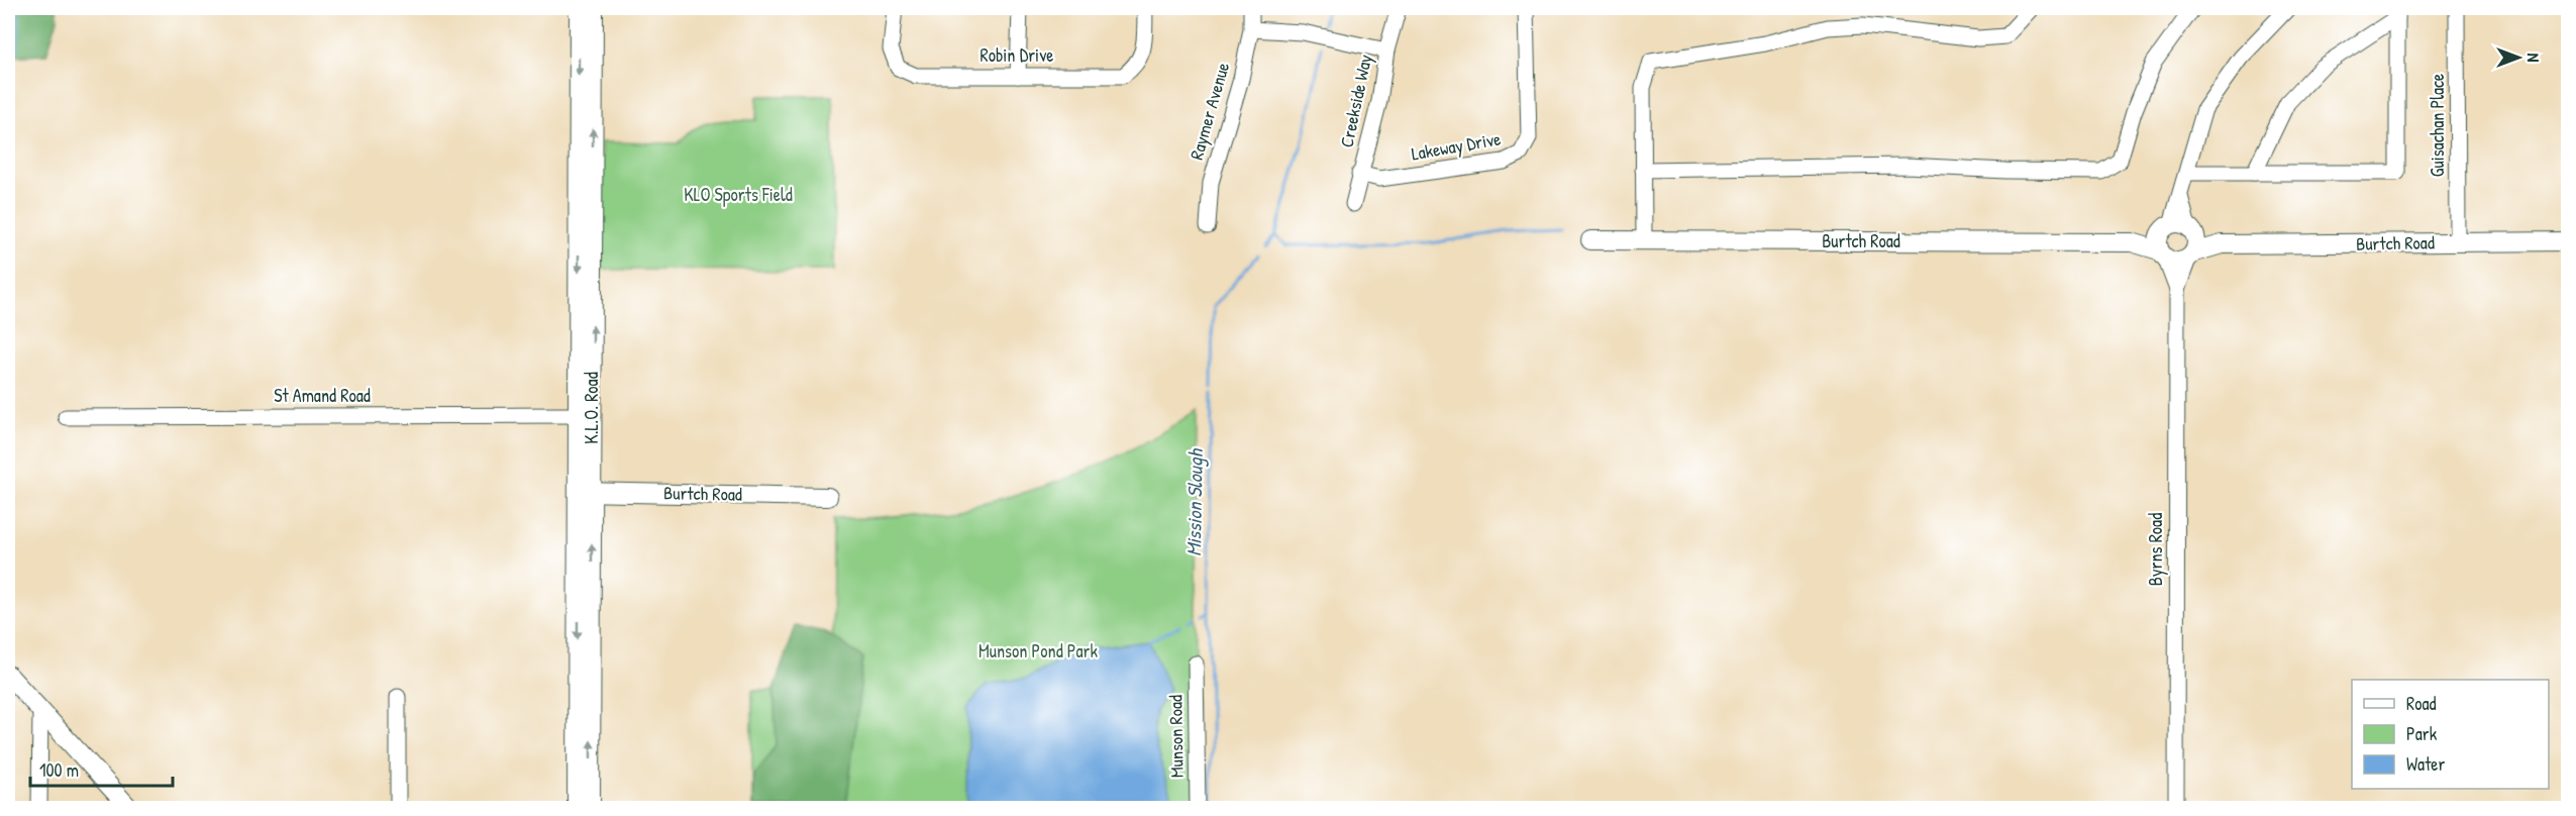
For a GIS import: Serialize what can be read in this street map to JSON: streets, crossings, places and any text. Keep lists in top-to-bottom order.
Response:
{
  "streets": {
    "main road": ["Burtch Road", "K.L.O. Road"],
    "street": [
      "Robin Drive",
      "Creekside Way",
      "Raymer Avenue",
      "Guisachan Place",
      "Lakeway Drive",
      "St Amand Road",
      "Byrns Road",
      "Munson Road"
    ]
  },
  "crossings": [
    ["Creekside Way", "Lakeway Drive"],
    ["Guisachan Place", "Burtch Road"],
    ["Burtch Road", "K.L.O. Road"],
    ["Burtch Road", "Byrns Road"],
    ["St Amand Road", "K.L.O. Road"]
  ],
  "water": ["Mission Slough"],
  "parks": ["KLO Sports Field", "Munson Pond Park"],
  "legend": ["Road", "Park", "Water"],
  "scale_bar": "100 m",
  "north": "right"
}
